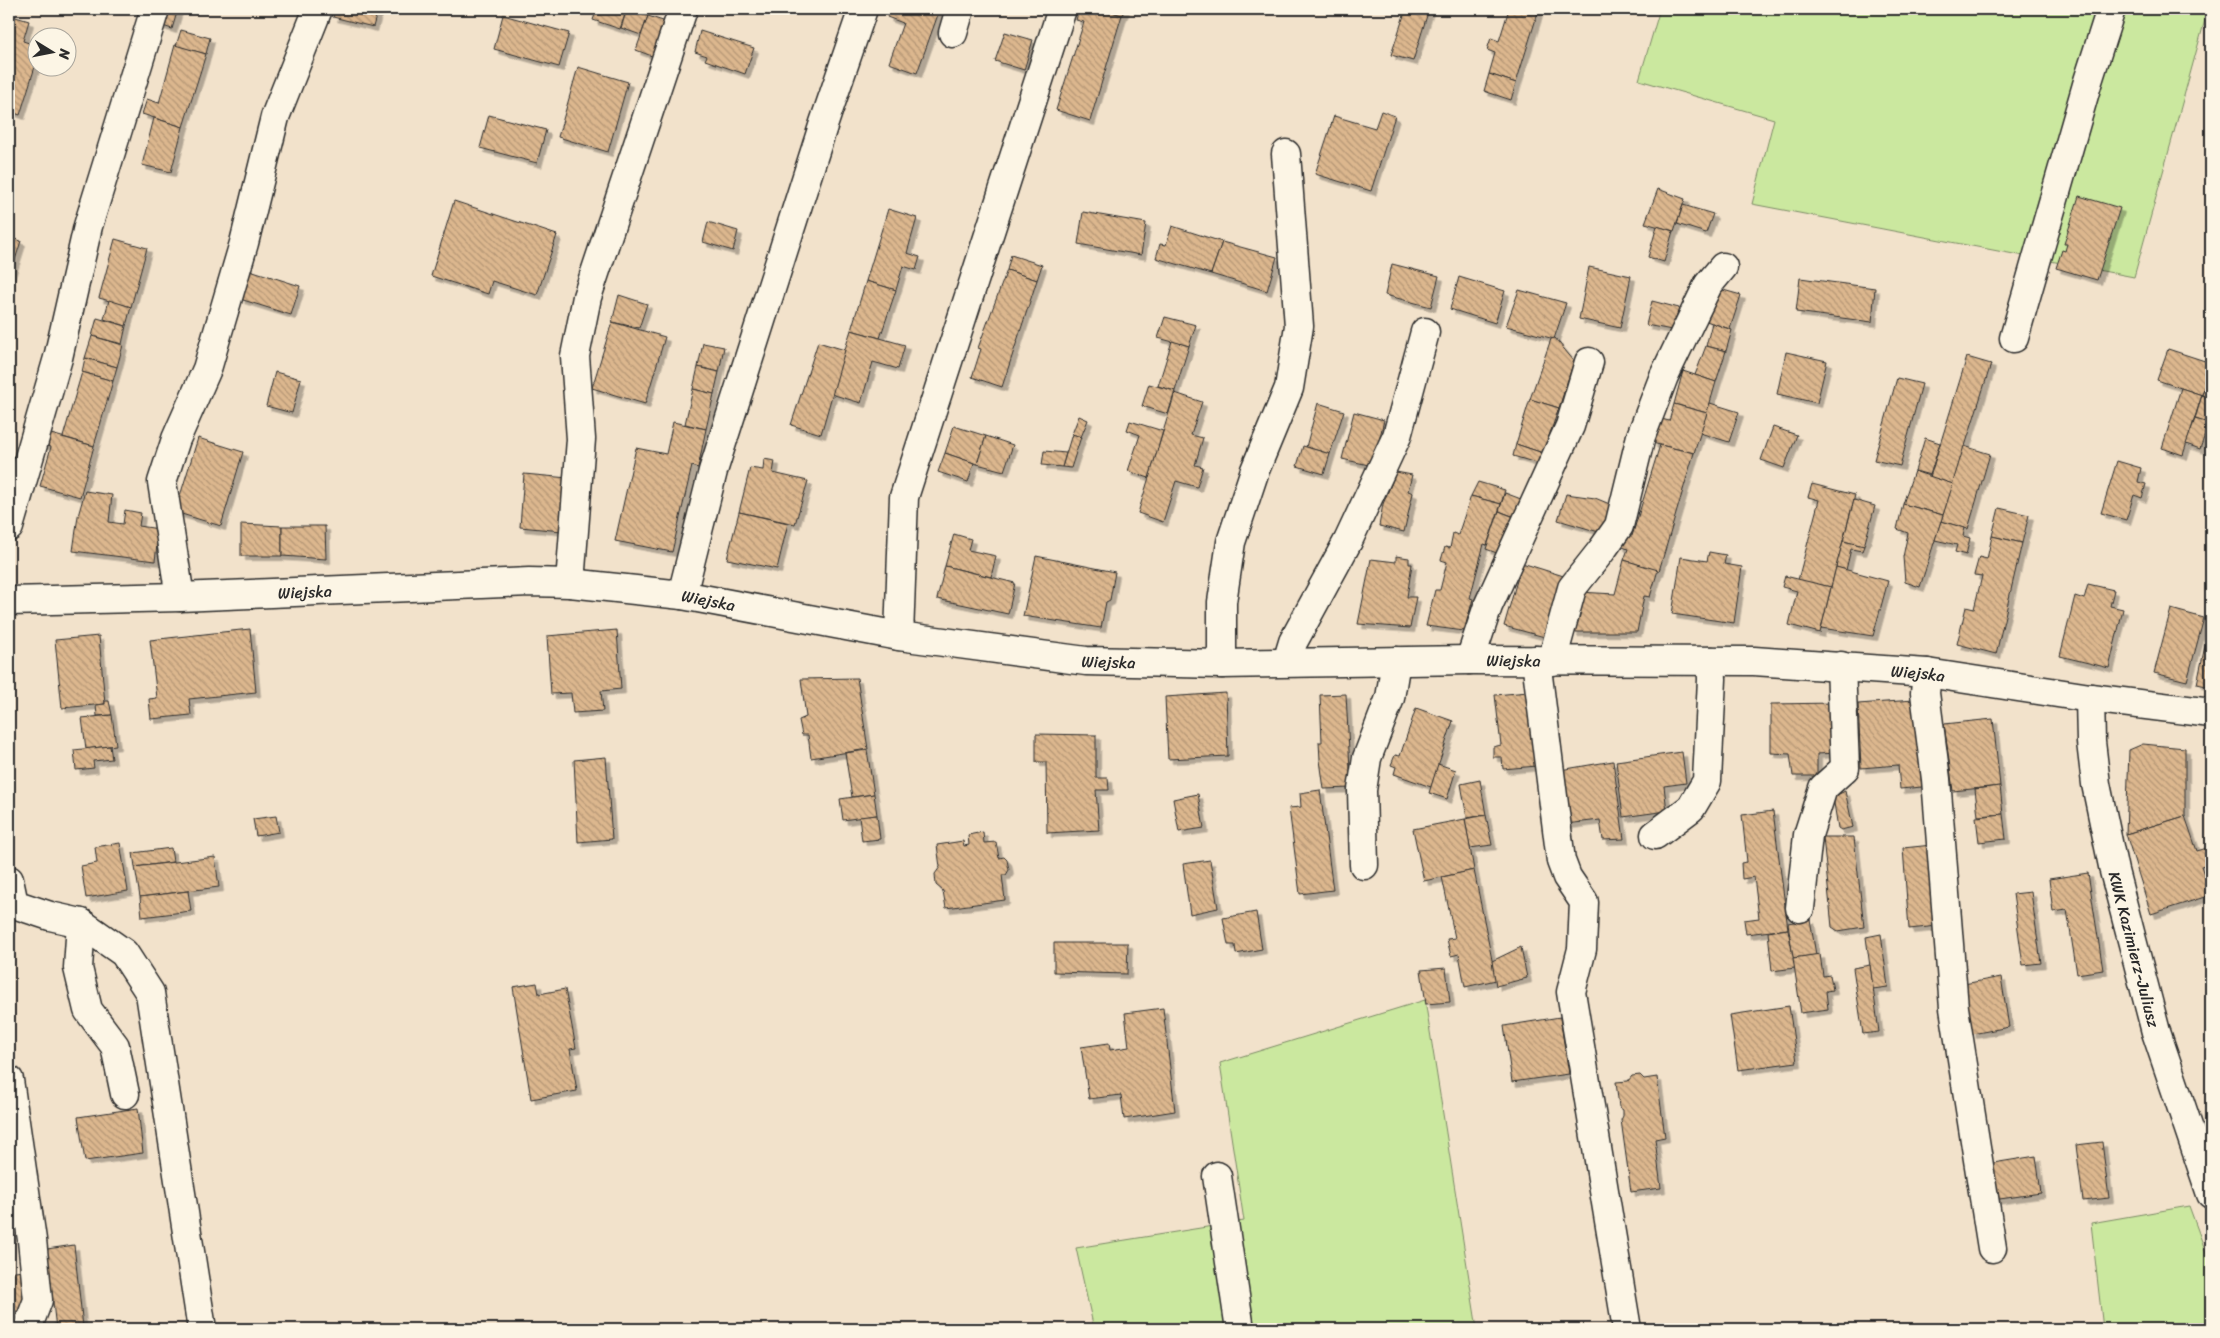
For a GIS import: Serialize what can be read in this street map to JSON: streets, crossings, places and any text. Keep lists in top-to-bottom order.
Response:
{
  "streets": {
    "street": ["Wiejska", "KWK Kazimierz-Juliusz"]
  },
  "crossings": [
    ["Wiejska", "KWK Kazimierz-Juliusz"]
  ],
  "north": "right"
}
